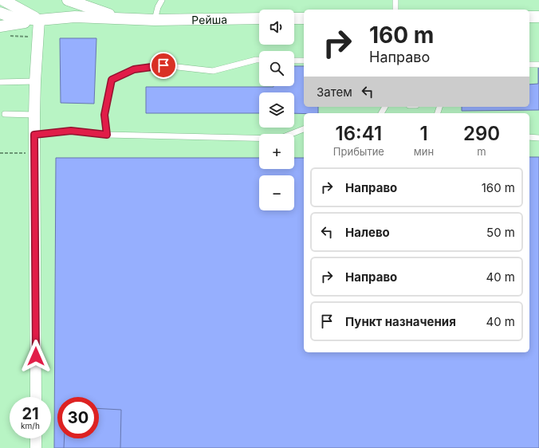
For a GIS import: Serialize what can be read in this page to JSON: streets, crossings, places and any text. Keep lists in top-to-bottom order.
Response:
{
  "streets": {
    "street": ["Рейша"]
  },
  "page": {
    "map_buttons": ["+", "−"],
    "turn": ["160 m", "Направо"],
    "then": "Затем",
    "eta": [
      "16:41",
      "Прибытие",
      "1",
      "мин",
      "290",
      "m"
    ],
    "list": [
      {
        "name": "Направо",
        "value": "160 m"
      },
      {
        "name": "Налево",
        "value": "50 m"
      },
      {
        "name": "Направо",
        "value": "40 m"
      },
      {
        "name": "Пункт назначения",
        "value": "40 m"
      }
    ],
    "speed": "21 km/h",
    "limit": "30"
  }
}
